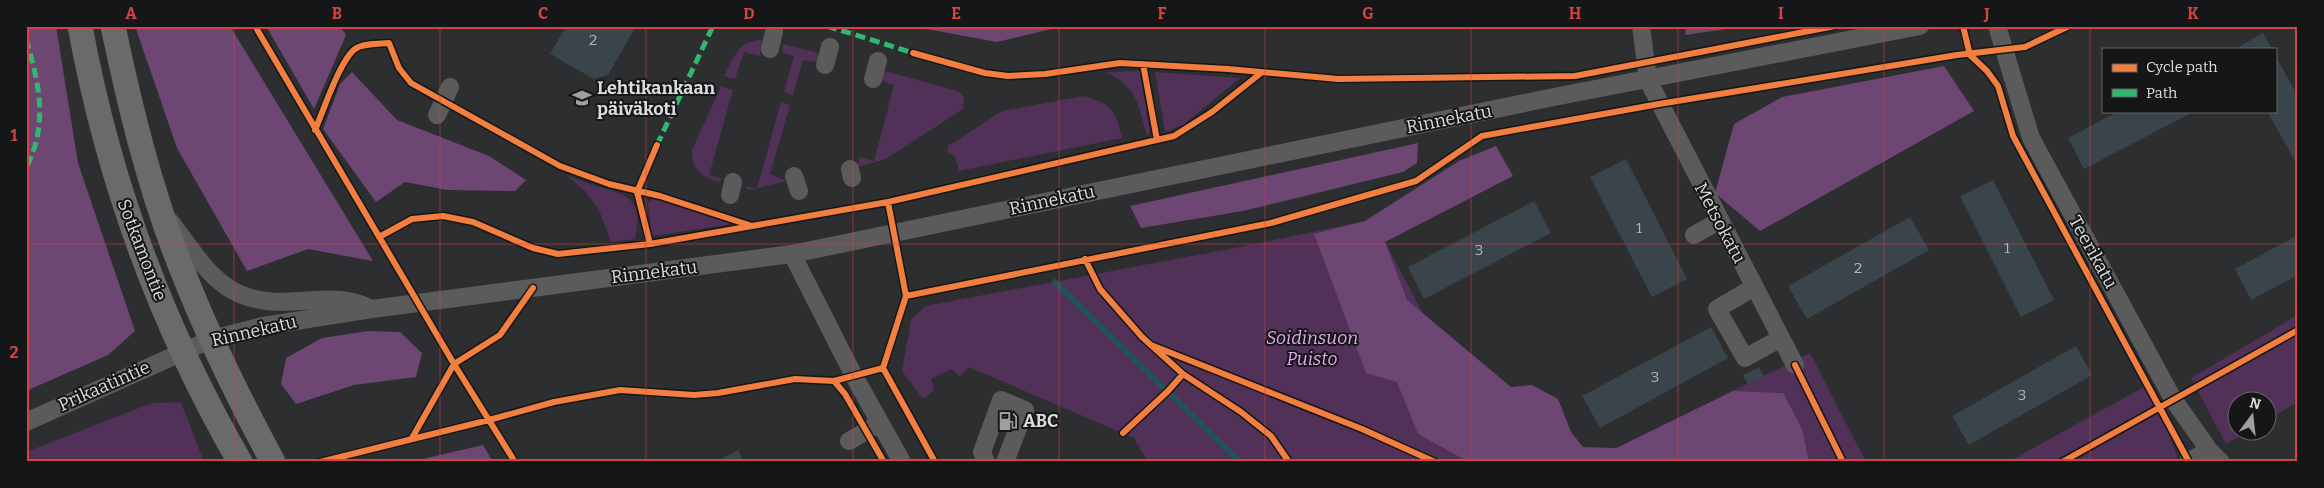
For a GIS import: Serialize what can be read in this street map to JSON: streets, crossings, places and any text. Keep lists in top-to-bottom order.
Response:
{
  "streets": {
    "highway": ["Sotkamontie"],
    "street": [
      "Rinnekatu",
      "Metsokatu",
      "Teerikatu",
      "Prikaatintie"
    ]
  },
  "crossings": [
    ["Rinnekatu", "Metsokatu"],
    ["Rinnekatu", "Sotkamontie"],
    ["Rinnekatu", "Prikaatintie"],
    ["Sotkamontie", "Prikaatintie"]
  ],
  "parks": ["Soidinsuon Puisto"],
  "places": {
    "school or university": ["Lehtikankaan päiväkoti"],
    "fuel station": ["ABC"]
  },
  "house_numbers": [
    "2",
    "1",
    "1",
    "3",
    "2",
    "3",
    "3"
  ],
  "legend": ["Cycle path", "Path"],
  "north": "top",
  "grid": {
    "columns": [
      "A",
      "B",
      "C",
      "D",
      "E",
      "F",
      "G",
      "H",
      "I",
      "J",
      "K"
    ],
    "rows": ["1", "2"]
  }
}
